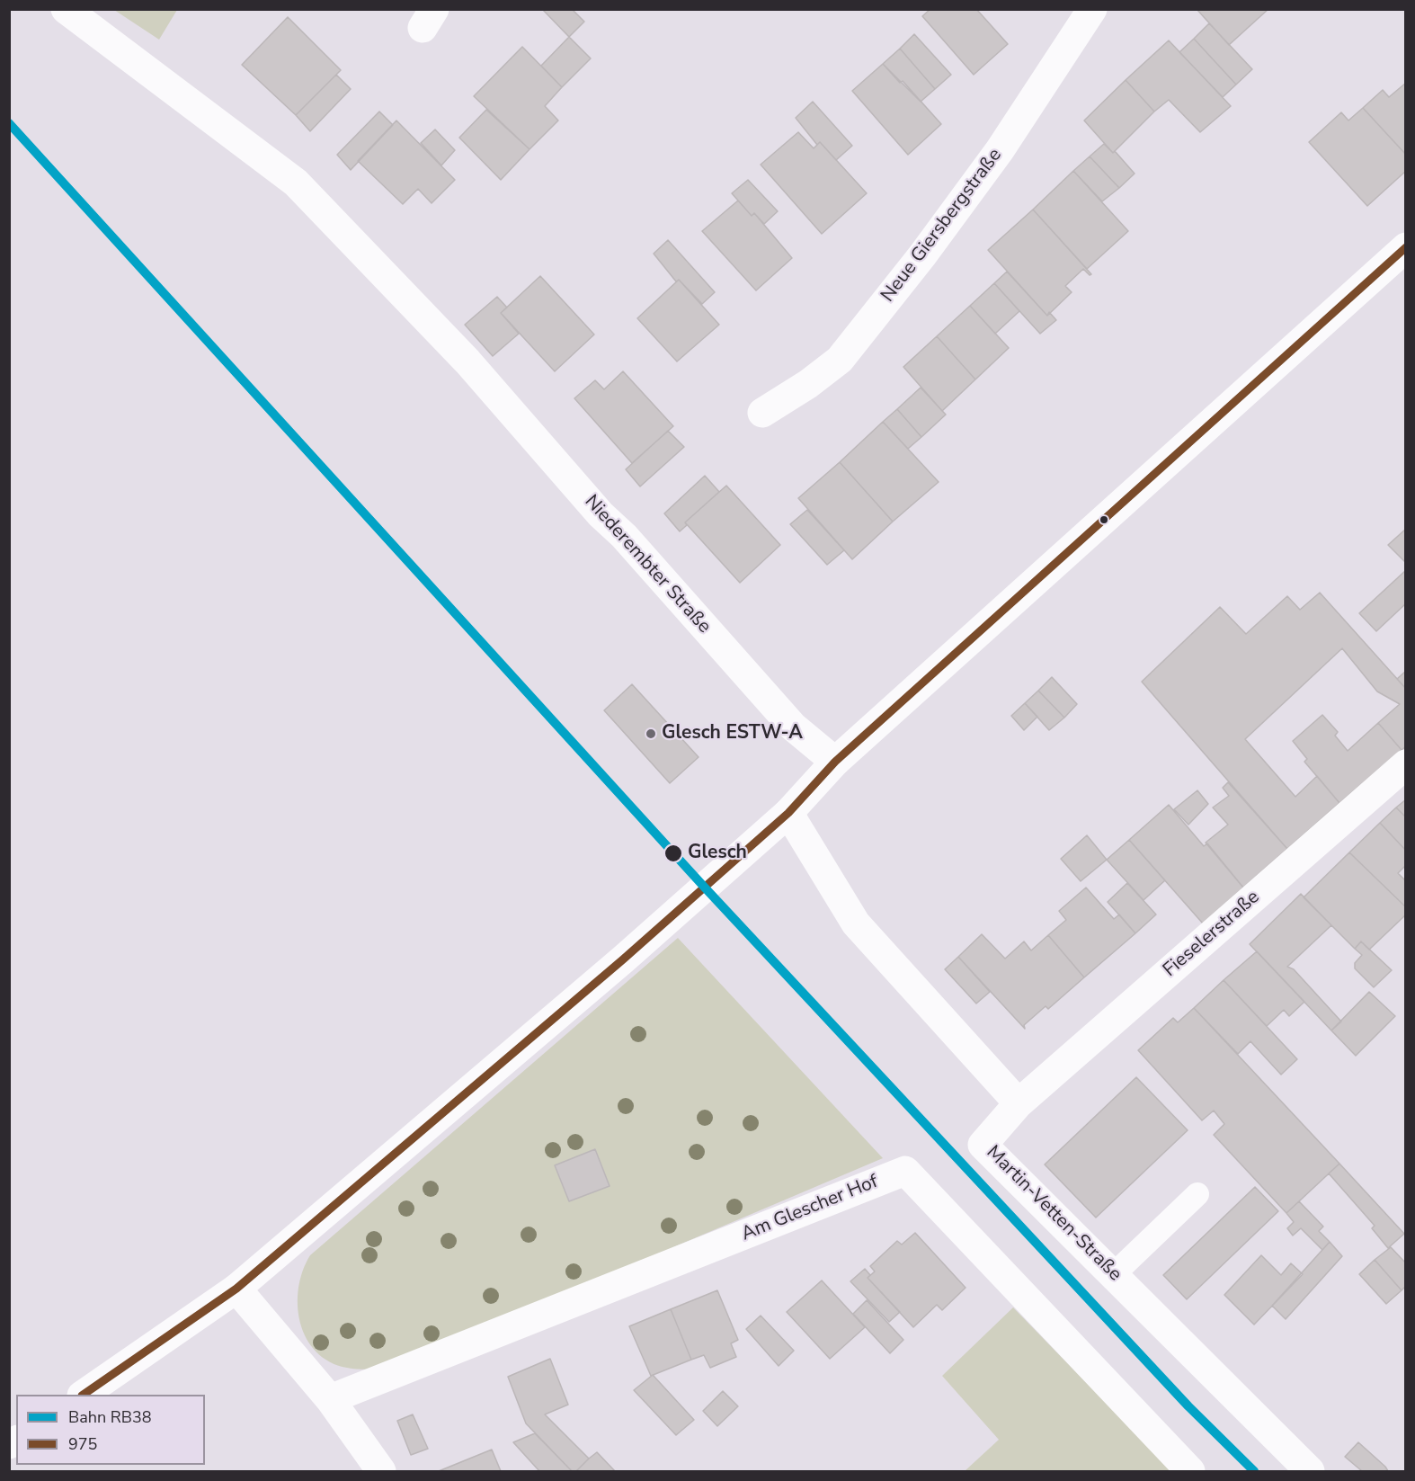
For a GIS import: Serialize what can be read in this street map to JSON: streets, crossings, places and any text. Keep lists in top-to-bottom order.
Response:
{
  "streets": {
    "street": [
      "Neue Giersbergstraße",
      "Niederembter Straße",
      "Fieselerstraße",
      "Am Glescher Hof",
      "Martin-Vetten-Straße"
    ]
  },
  "crossings": [
    ["Fieselerstraße", "Martin-Vetten-Straße"]
  ],
  "places": ["Glesch ESTW-A", "Glesch"],
  "lines": ["rail line RB38", "transit line 975"],
  "legend": ["Bahn RB38", "975"]
}
